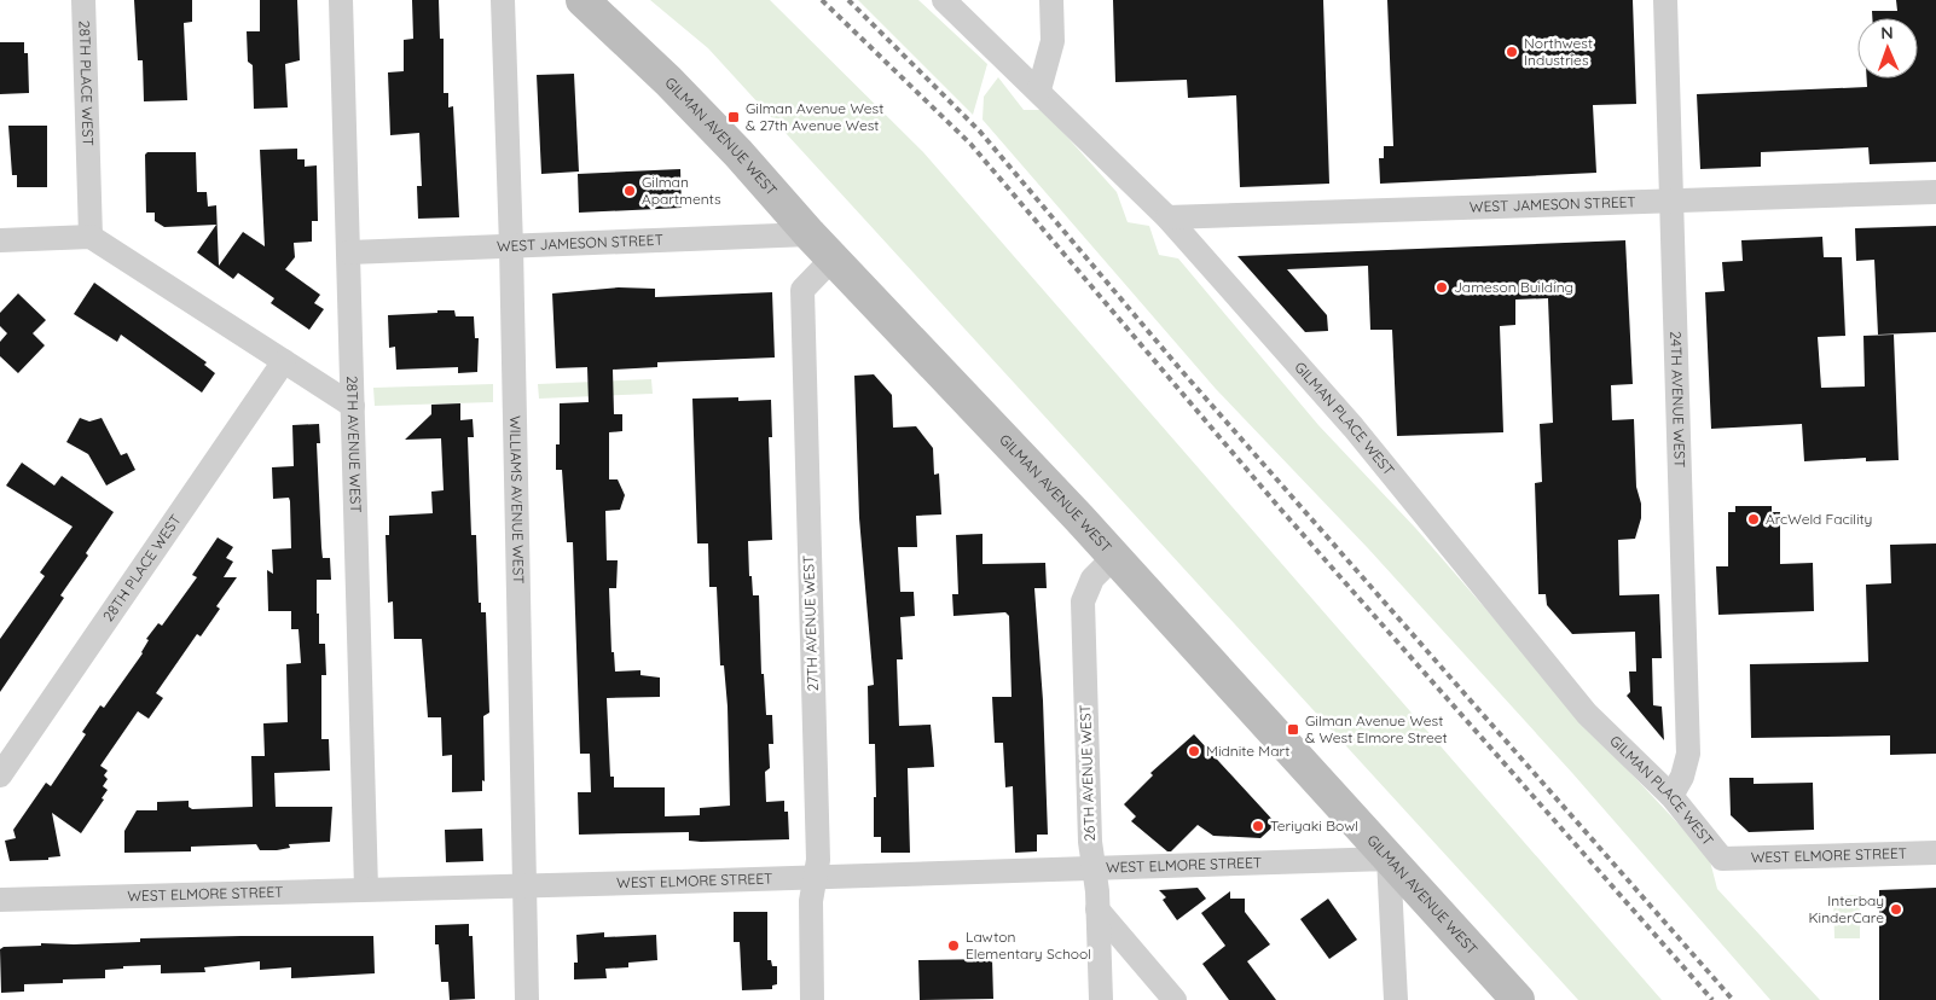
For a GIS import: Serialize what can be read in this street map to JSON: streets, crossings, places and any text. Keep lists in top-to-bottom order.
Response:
{
  "streets": {
    "main road": ["GILMAN AVENUE WEST"],
    "street": [
      "28TH PLACE WEST",
      "WEST JAMESON STREET",
      "24TH AVENUE WEST",
      "GILMAN PLACE WEST",
      "28TH AVENUE WEST",
      "WILLIAMS AVENUE WEST",
      "27TH AVENUE WEST",
      "26TH AVENUE WEST",
      "WEST ELMORE STREET"
    ]
  },
  "crossings": [
    ["GILMAN AVENUE WEST", "WEST JAMESON STREET"],
    ["GILMAN AVENUE WEST", "27TH AVENUE WEST"],
    ["GILMAN AVENUE WEST", "26TH AVENUE WEST"],
    ["GILMAN AVENUE WEST", "WEST ELMORE STREET"],
    ["WEST JAMESON STREET", "24TH AVENUE WEST"],
    ["WEST JAMESON STREET", "GILMAN PLACE WEST"],
    ["WEST JAMESON STREET", "28TH AVENUE WEST"],
    ["WEST JAMESON STREET", "WILLIAMS AVENUE WEST"],
    ["24TH AVENUE WEST", "GILMAN PLACE WEST"],
    ["GILMAN PLACE WEST", "WEST ELMORE STREET"],
    ["28TH AVENUE WEST", "WEST ELMORE STREET"],
    ["WILLIAMS AVENUE WEST", "WEST ELMORE STREET"],
    ["27TH AVENUE WEST", "WEST ELMORE STREET"],
    ["26TH AVENUE WEST", "WEST ELMORE STREET"]
  ],
  "places": {
    "other": [
      "Northwest Industries",
      "Gilman Apartments",
      "Jameson Building",
      "ArcWeld Facility",
      "Midnite Mart",
      "Teriyaki Bowl",
      "Interbay KinderCare",
      "Lawton Elementary School"
    ],
    "transit": ["Gilman Avenue West & 27th Avenue West", "Gilman Avenue West & West Elmore Street"]
  },
  "north": "top"
}
